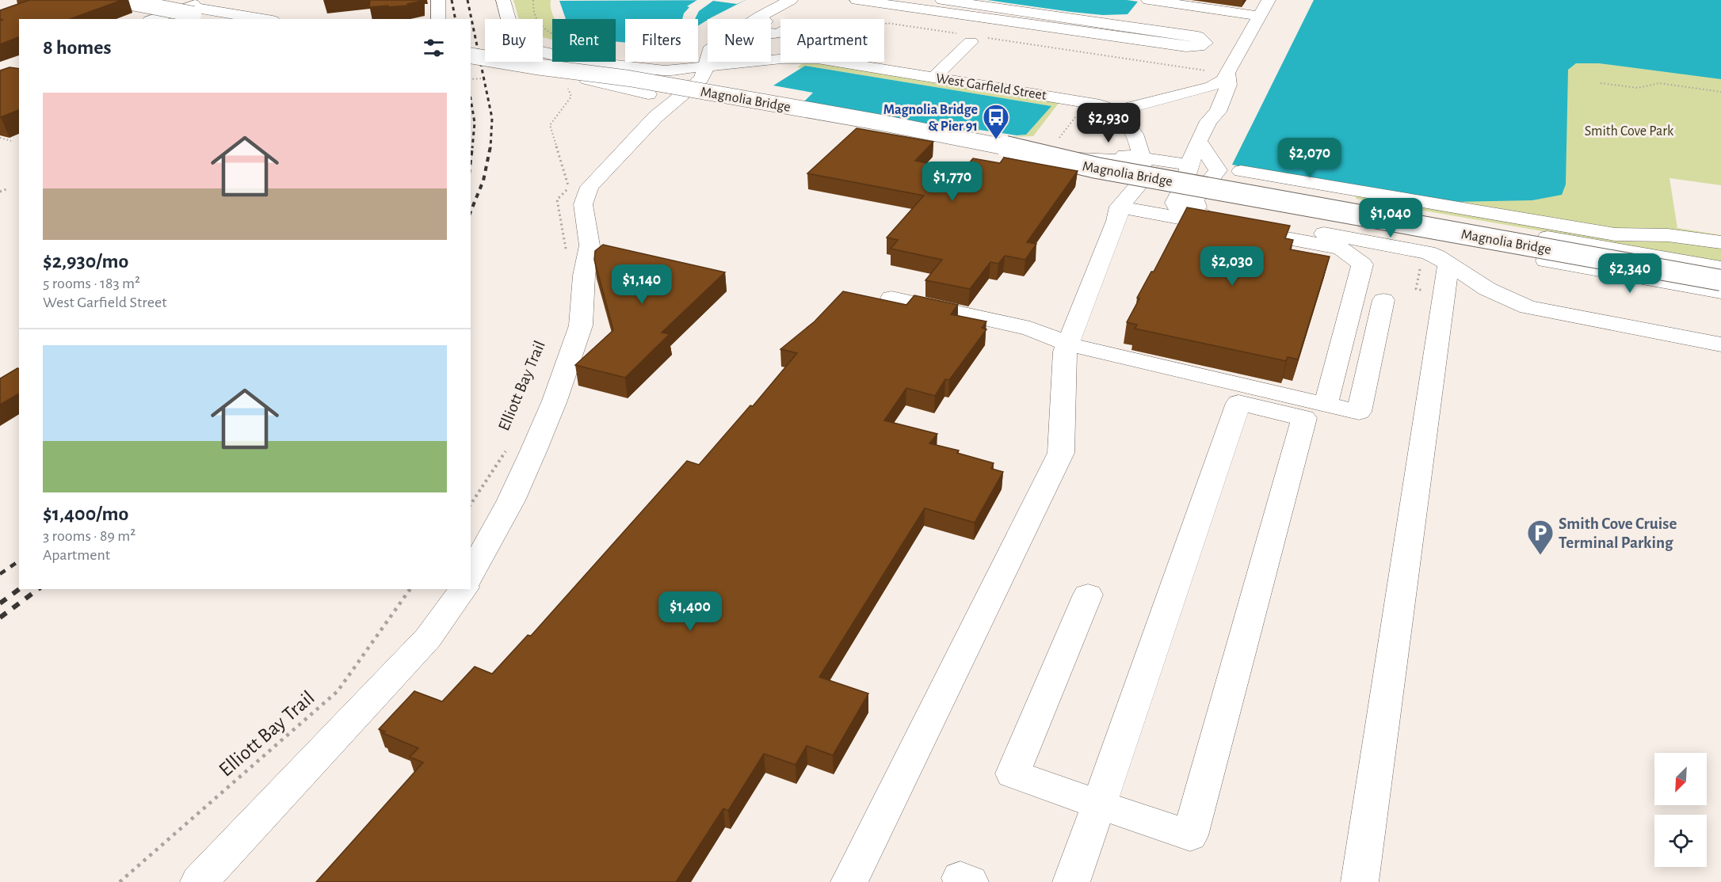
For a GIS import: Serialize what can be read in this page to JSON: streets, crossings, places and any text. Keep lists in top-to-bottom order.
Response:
{
  "streets": {
    "main road": ["West Garfield Street", "Magnolia Bridge"],
    "path": ["Elliott Bay Trail"]
  },
  "parks": ["Smith Cove Park"],
  "places": {
    "bus stop": ["Magnolia Bridge & Pier 91"],
    "parking": ["Smith Cove Cruise Terminal Parking"]
  },
  "north": "bottom left",
  "page": {
    "chip": [
      "Buy",
      "Rent",
      "Filters",
      "New",
      "Apartment"
    ],
    "heading": "8 homes",
    "list": [
      {
        "name": "$2,930/mo",
        "note": "5 rooms · 183 m² · West Garfield Street"
      },
      {
        "name": "$1,400/mo",
        "note": "3 rooms · 89 m² · Apartment"
      }
    ],
    "price": [
      "$2,930",
      "$2,070",
      "$1,770",
      "$1,040",
      "$2,030",
      "$2,340",
      "$1,140",
      "$1,400"
    ]
  }
}
